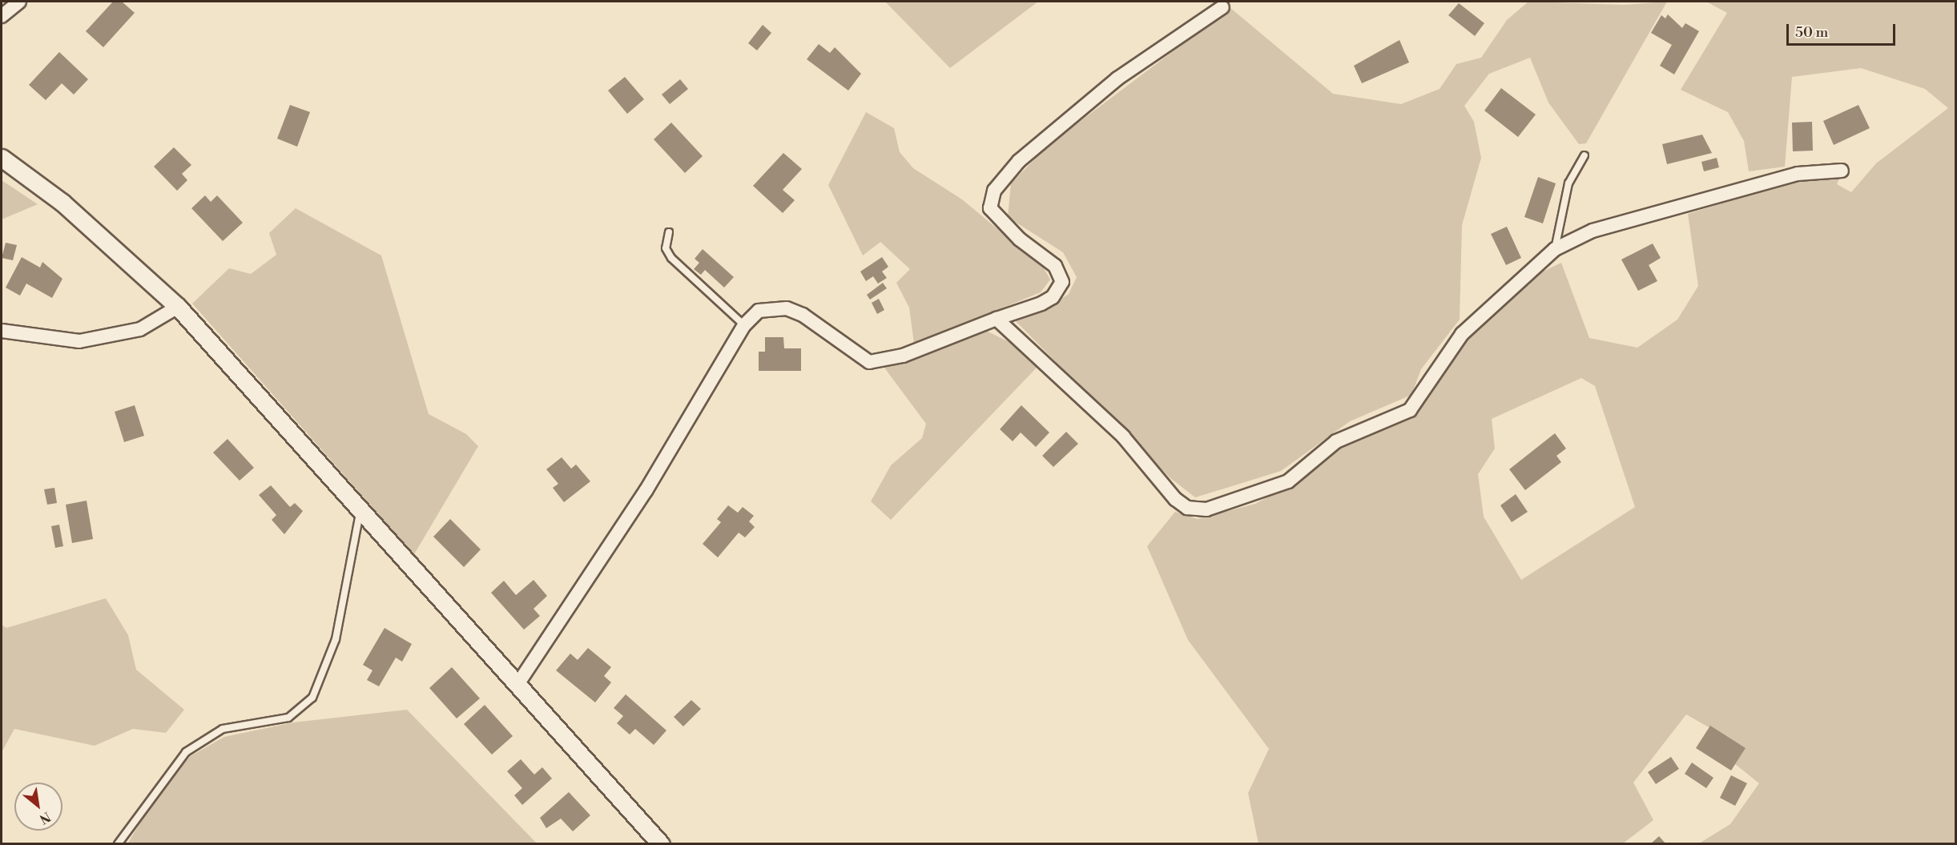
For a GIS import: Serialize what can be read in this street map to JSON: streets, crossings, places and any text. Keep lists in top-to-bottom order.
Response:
{
  "scale_bar": "50 m",
  "north": "bottom right"
}
